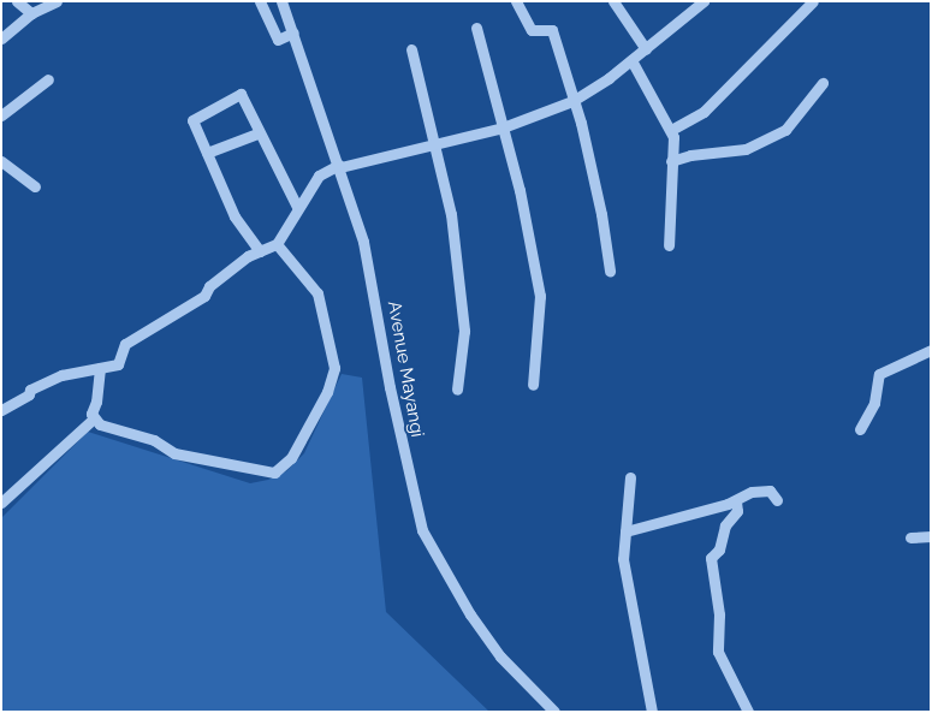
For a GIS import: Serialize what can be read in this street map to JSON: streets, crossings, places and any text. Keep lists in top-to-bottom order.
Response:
{
  "streets": {
    "street": ["Avenue Mayangi"]
  }
}
